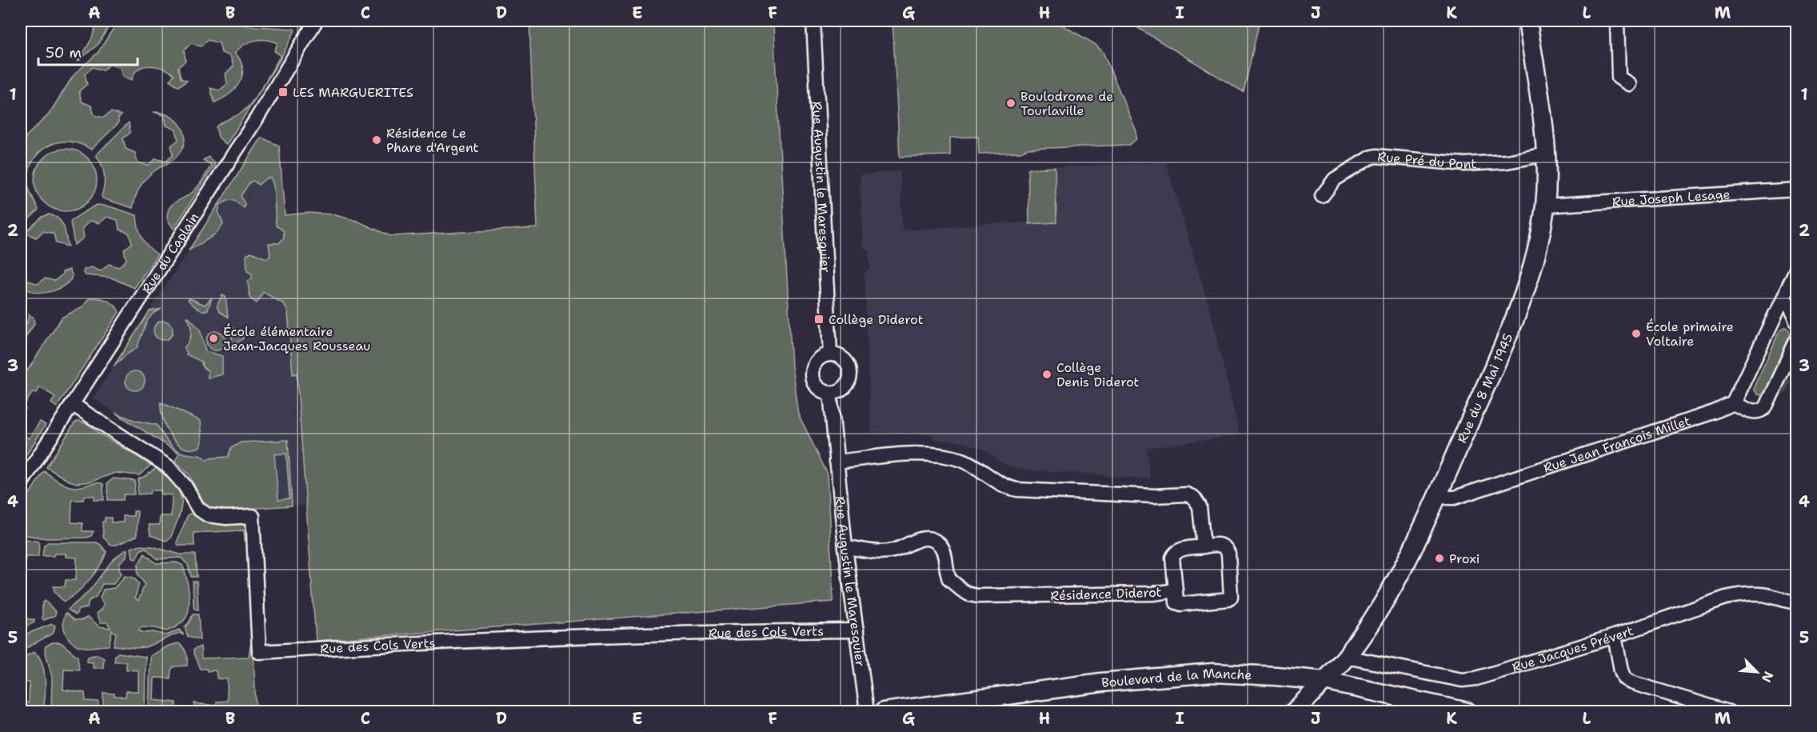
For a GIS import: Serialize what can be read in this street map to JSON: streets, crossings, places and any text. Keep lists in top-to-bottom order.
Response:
{
  "streets": {
    "main road": ["Rue du 8 Mai 1945", "Boulevard de la Manche"],
    "street": [
      "Rue Pré du Pont",
      "Rue Augustin le Maresquier",
      "Rue Joseph Lesage",
      "Rue du Caplain",
      "Rue Jean François Millet",
      "Résidence Diderot",
      "Rue des Cols Verts",
      "Rue Jacques Prévert"
    ]
  },
  "crossings": [
    ["Rue Pré du Pont", "Rue du 8 Mai 1945"],
    ["Rue Augustin le Maresquier", "Résidence Diderot"],
    ["Rue Augustin le Maresquier", "Rue des Cols Verts"],
    ["Rue Joseph Lesage", "Rue du 8 Mai 1945"],
    ["Rue du Caplain", "Rue des Cols Verts"],
    ["Rue du 8 Mai 1945", "Rue Jean François Millet"],
    ["Rue du 8 Mai 1945", "Rue Jacques Prévert"],
    ["Rue du 8 Mai 1945", "Boulevard de la Manche"]
  ],
  "places": {
    "transit": ["LES MARGUERITES", "Collège Diderot"],
    "other": [
      "Boulodrome de Tourlaville",
      "Résidence Le Phare d'Argent",
      "École primaire Voltaire",
      "École élémentaire Jean-Jacques Rousseau",
      "Collège Denis Diderot",
      "Proxi"
    ]
  },
  "scale_bar": "50 m",
  "north": "bottom right",
  "grid": {
    "columns": [
      "A",
      "B",
      "C",
      "D",
      "E",
      "F",
      "G",
      "H",
      "I",
      "J",
      "K",
      "L",
      "M"
    ],
    "rows": [
      "1",
      "2",
      "3",
      "4",
      "5"
    ]
  }
}
